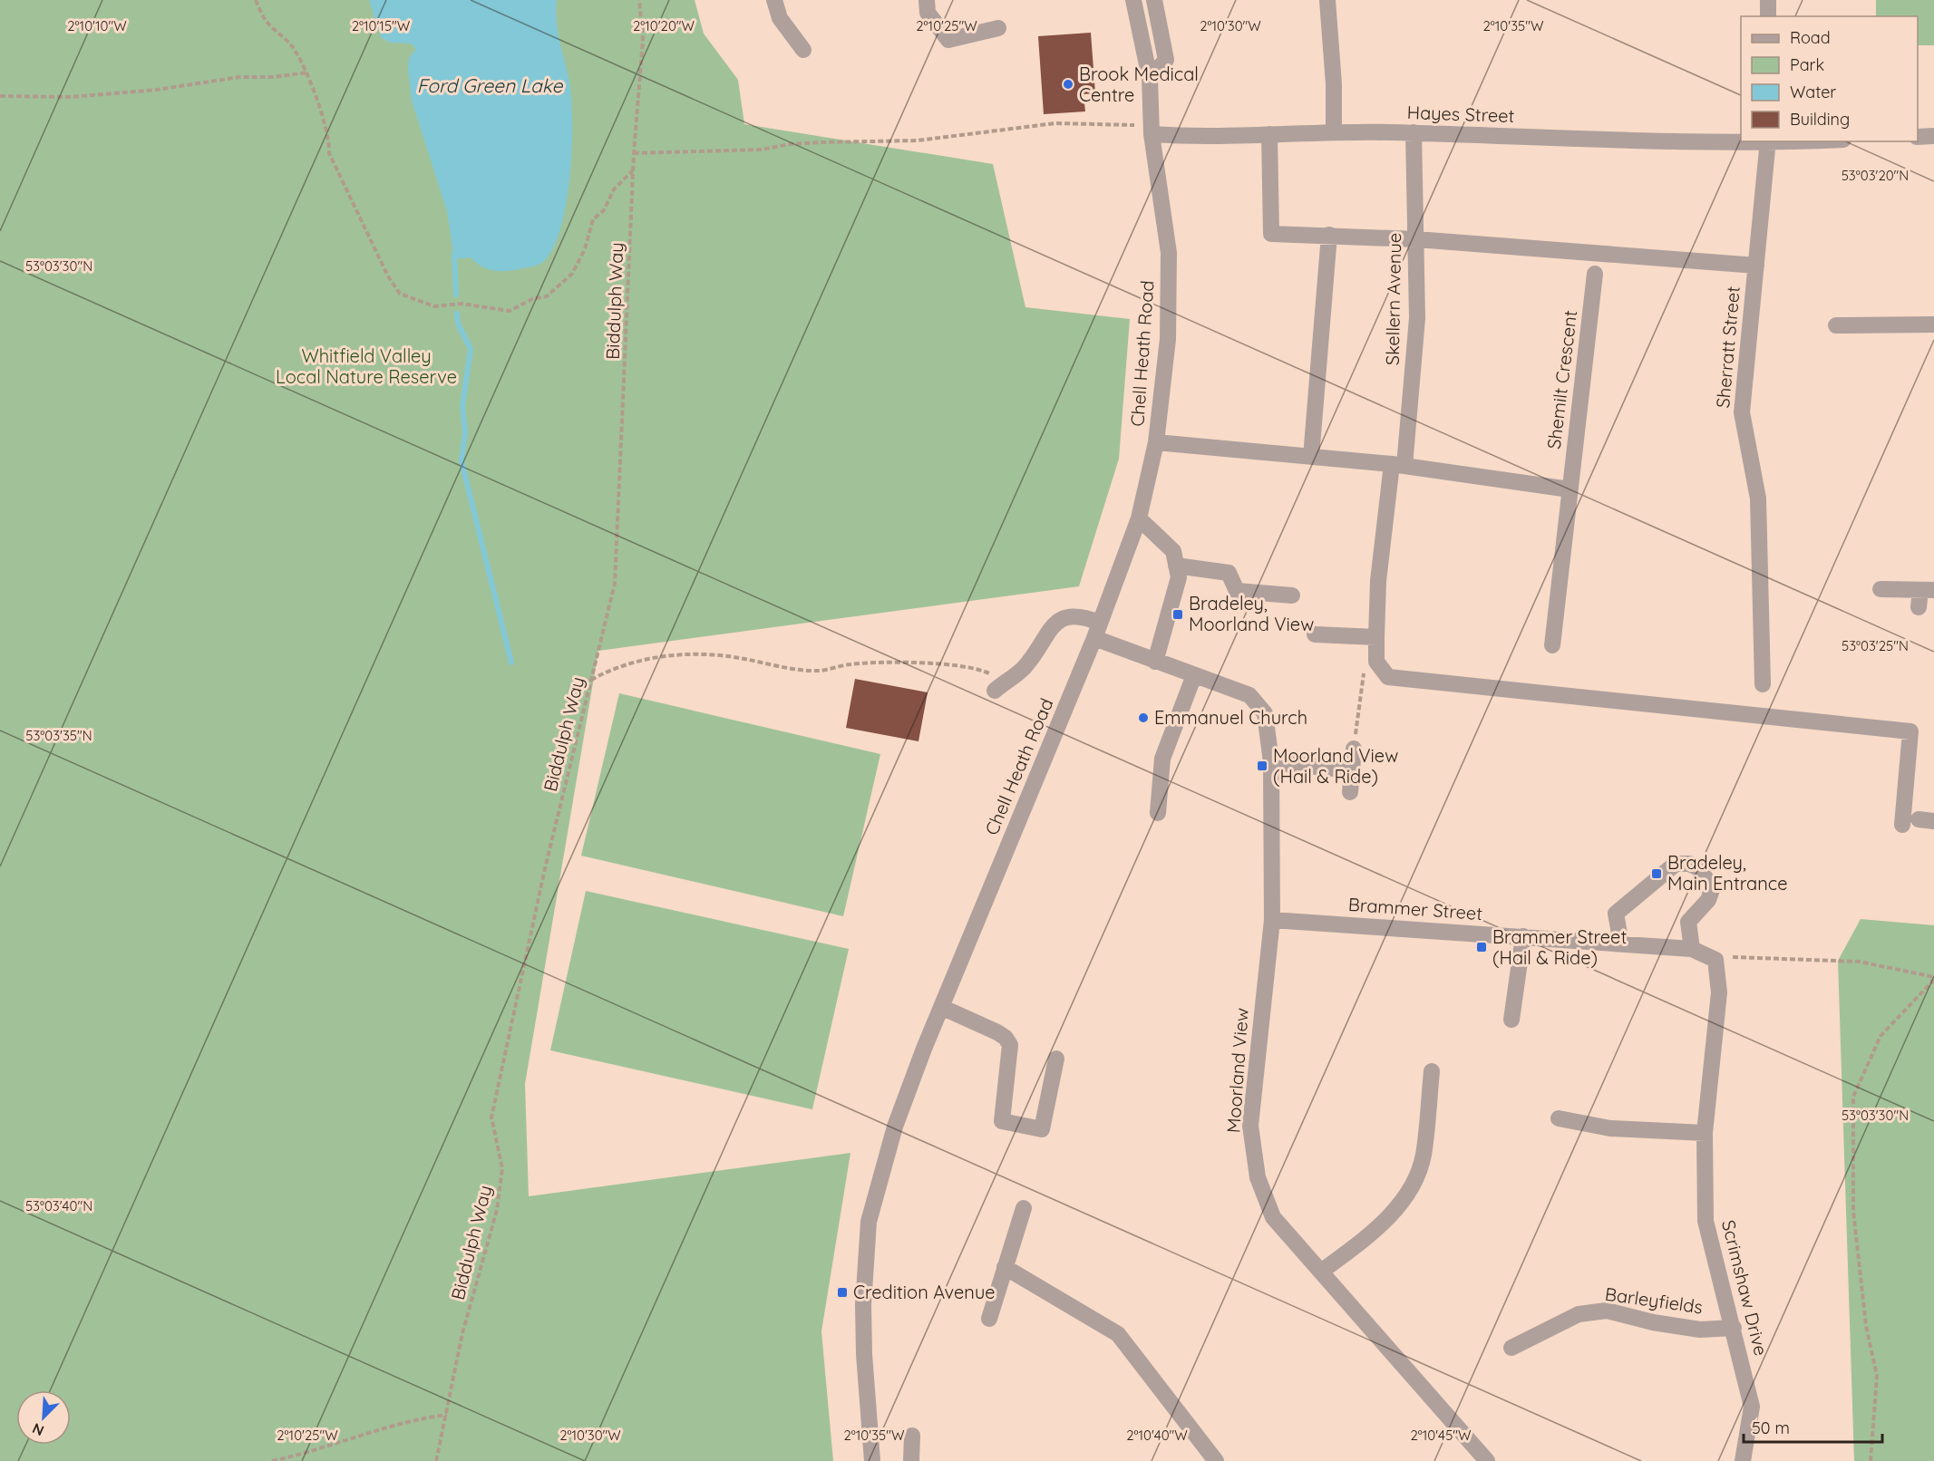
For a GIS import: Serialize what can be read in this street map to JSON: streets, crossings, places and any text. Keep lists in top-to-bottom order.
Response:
{
  "streets": {
    "street": [
      "Hayes Street",
      "Skellern Avenue",
      "Sherratt Street",
      "Chell Heath Road",
      "Shemilt Crescent",
      "Brammer Street",
      "Moorland View",
      "Scrimshaw Drive",
      "Barleyfields"
    ],
    "path": ["Biddulph Way"]
  },
  "crossings": [
    ["Hayes Street", "Skellern Avenue"],
    ["Hayes Street", "Chell Heath Road"],
    ["Chell Heath Road", "Moorland View"],
    ["Brammer Street", "Moorland View"],
    ["Brammer Street", "Scrimshaw Drive"],
    ["Scrimshaw Drive", "Barleyfields"]
  ],
  "water": ["Ford Green Lake"],
  "parks": ["Whitfield Valley Local Nature Reserve"],
  "places": {
    "other": ["Brook Medical Centre", "Emmanuel Church"],
    "transit": [
      "Bradeley, Moorland View",
      "Moorland View (Hail & Ride)",
      "Bradeley, Main Entrance",
      "Brammer Street (Hail & Ride)",
      "Credition Avenue"
    ]
  },
  "legend": [
    "Road",
    "Park",
    "Water",
    "Building"
  ],
  "scale_bar": "50 m",
  "north": "bottom left",
  "coordinates": [
    "2°10'10\"W",
    "2°10'15\"W",
    "2°10'20\"W",
    "2°10'25\"W",
    "2°10'30\"W",
    "2°10'35\"W",
    "53°03'20\"N",
    "53°03'30\"N",
    "53°03'25\"N",
    "53°03'35\"N",
    "53°03'40\"N",
    "2°10'40\"W",
    "2°10'45\"W"
  ]
}
